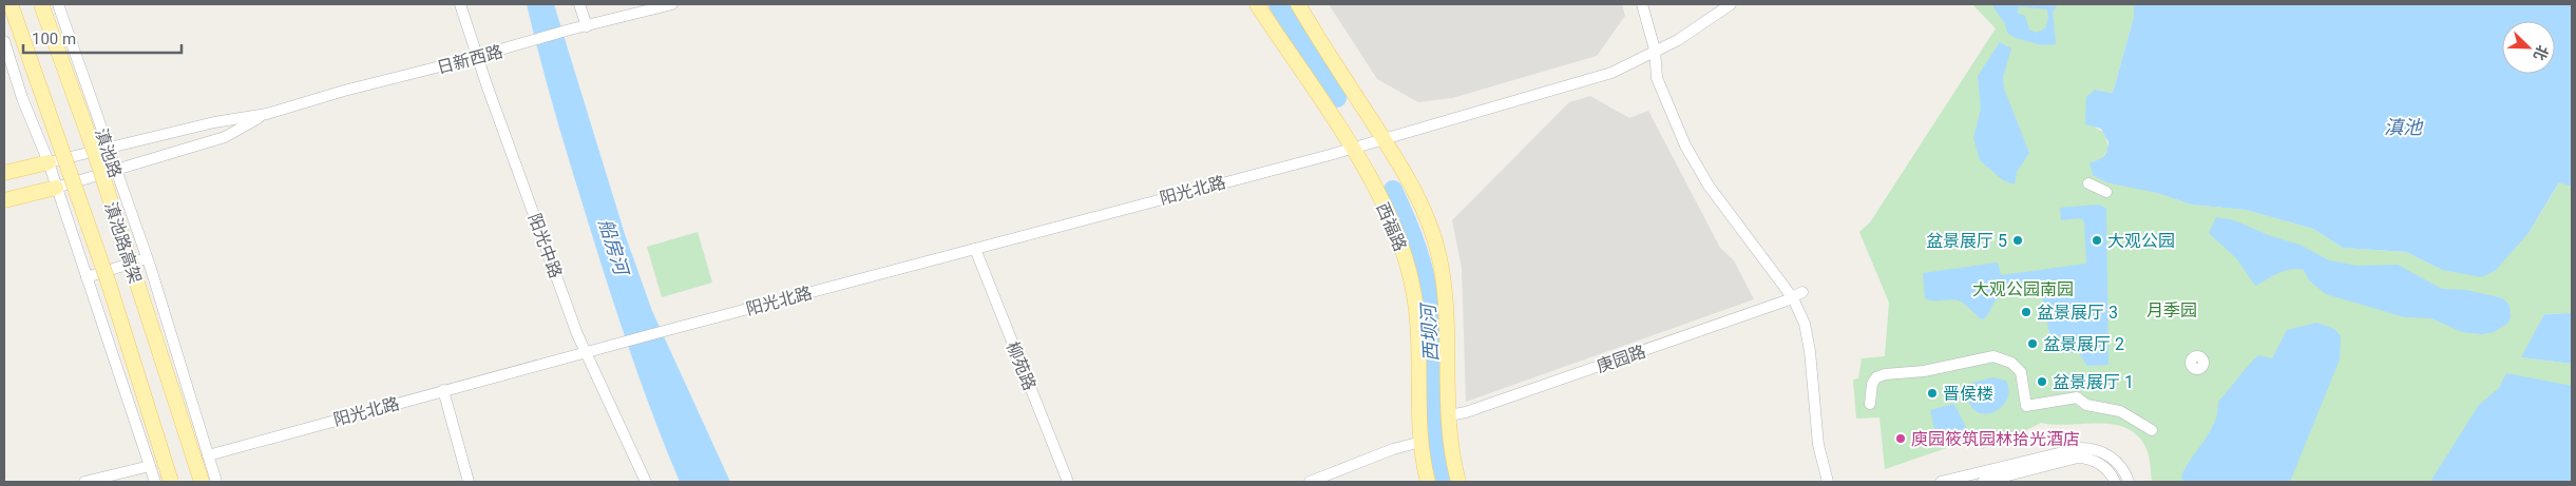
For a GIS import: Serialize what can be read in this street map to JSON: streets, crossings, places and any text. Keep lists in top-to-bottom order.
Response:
{
  "streets": {
    "main road": ["西福路", "滇池路高架"],
    "street": [
      "日新西路",
      "滇池路",
      "阳光北路",
      "阳光中路",
      "庚园路",
      "柳苑路"
    ]
  },
  "crossings": [
    ["日新西路", "滇池路"],
    ["日新西路", "阳光中路"],
    ["滇池路", "阳光北路"],
    ["阳光北路", "西福路"],
    ["阳光北路", "阳光中路"],
    ["阳光北路", "柳苑路"],
    ["西福路", "庚园路"]
  ],
  "water": ["滇池", "船房河", "西坝河"],
  "parks": ["大观公园南园", "月季园"],
  "places": [
    "盆景展厅 5",
    "大观公园",
    "盆景展厅 3",
    "盆景展厅 2",
    "盆景展厅 1",
    "晋侯楼",
    "庾园筱筑园林拾光酒店"
  ],
  "scale_bar": "100 m",
  "north": "bottom right"
}
